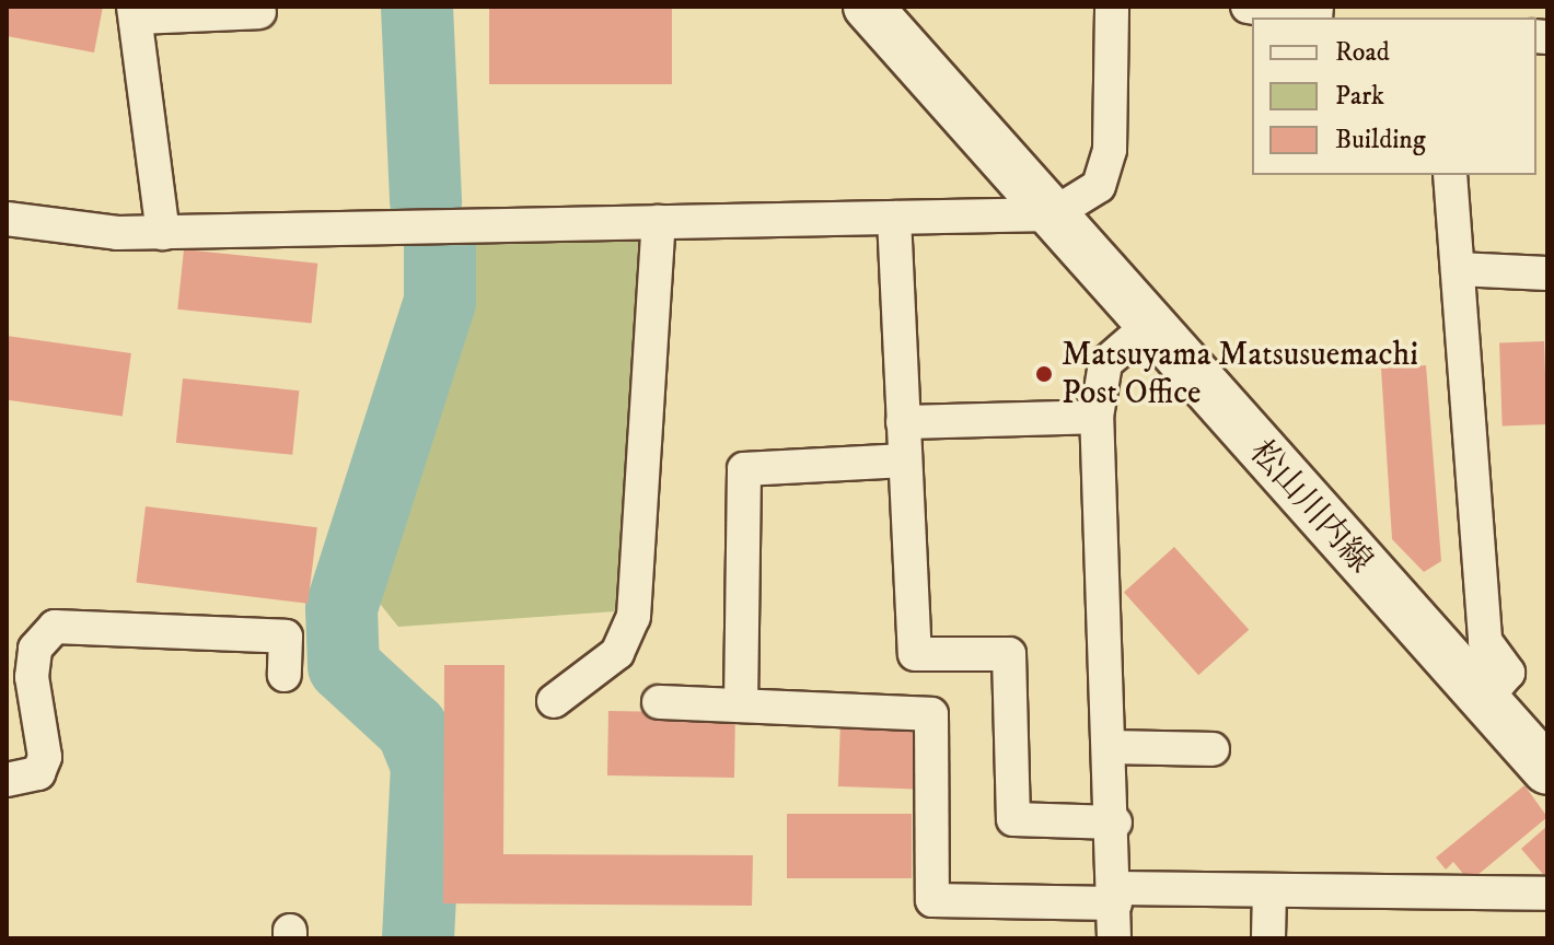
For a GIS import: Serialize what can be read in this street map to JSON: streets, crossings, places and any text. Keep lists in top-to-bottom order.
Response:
{
  "streets": {
    "main road": ["松山川内線"]
  },
  "places": ["Matsuyama Matsusuemachi Post Office"],
  "legend": ["Road", "Park", "Building"]
}
